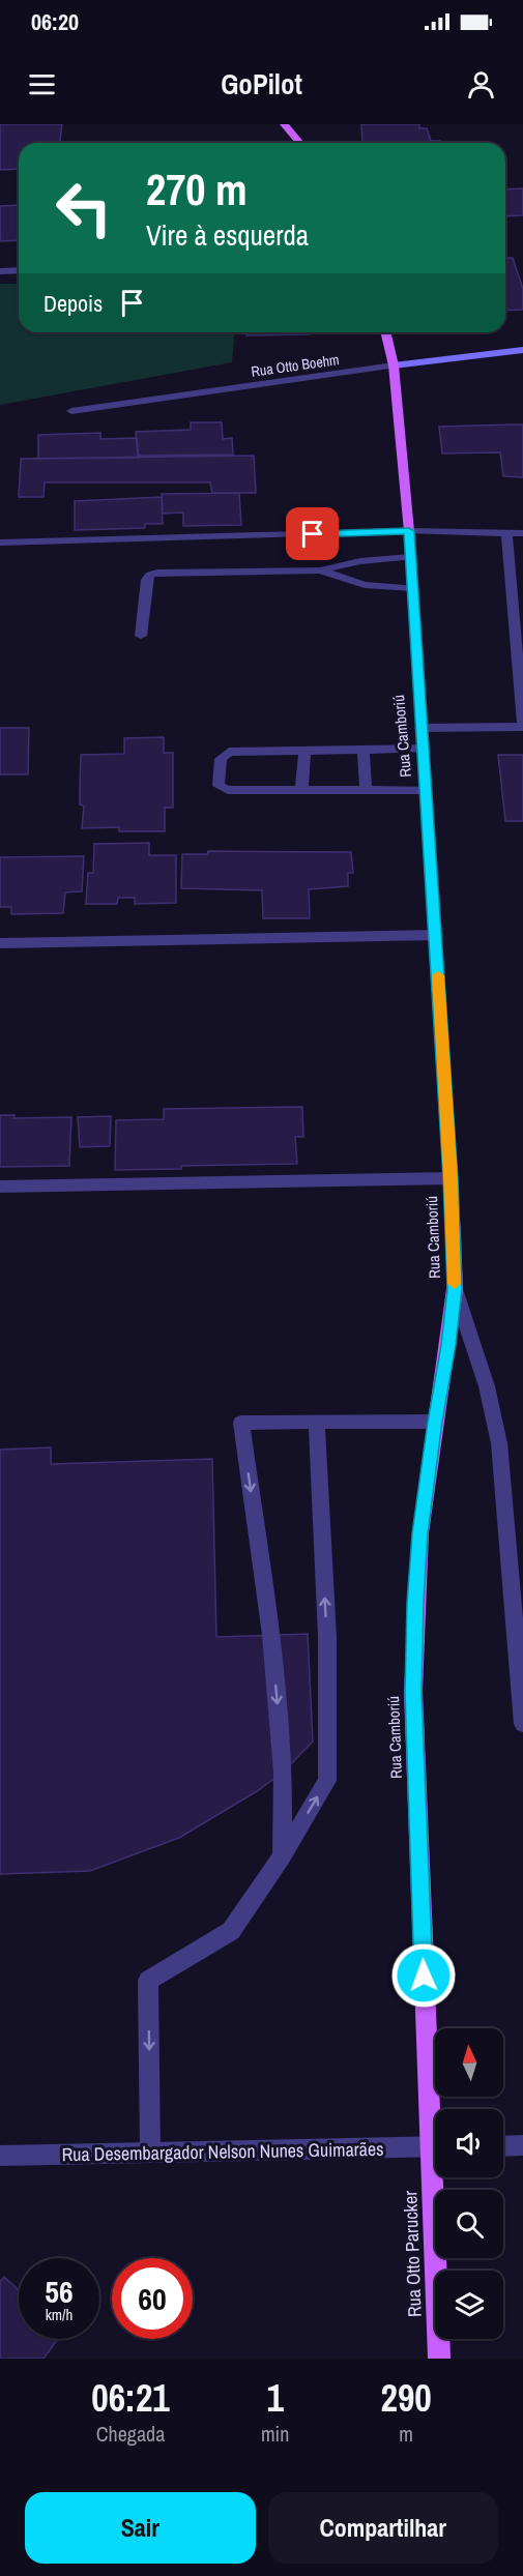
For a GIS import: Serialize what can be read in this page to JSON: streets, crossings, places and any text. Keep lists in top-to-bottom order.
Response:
{
  "streets": {
    "main road": ["Rua Otto Boehm", "Rua Camboriú", "Rua Otto Parucker"],
    "street": ["Rua Desembargador Nelson Nunes Guimarães"]
  },
  "crossings": [
    ["Rua Otto Boehm", "Rua Camboriú"]
  ],
  "north": "top",
  "page": {
    "status": "06:20",
    "header": "GoPilot",
    "turn": ["270 m", "Vire à esquerda"],
    "then": "Depois",
    "speed": "56 km/h",
    "limit": "60",
    "eta": [
      "06:21",
      "Chegada",
      "1",
      "min",
      "290",
      "m"
    ],
    "buttons": ["Sair", "Compartilhar"]
  }
}
